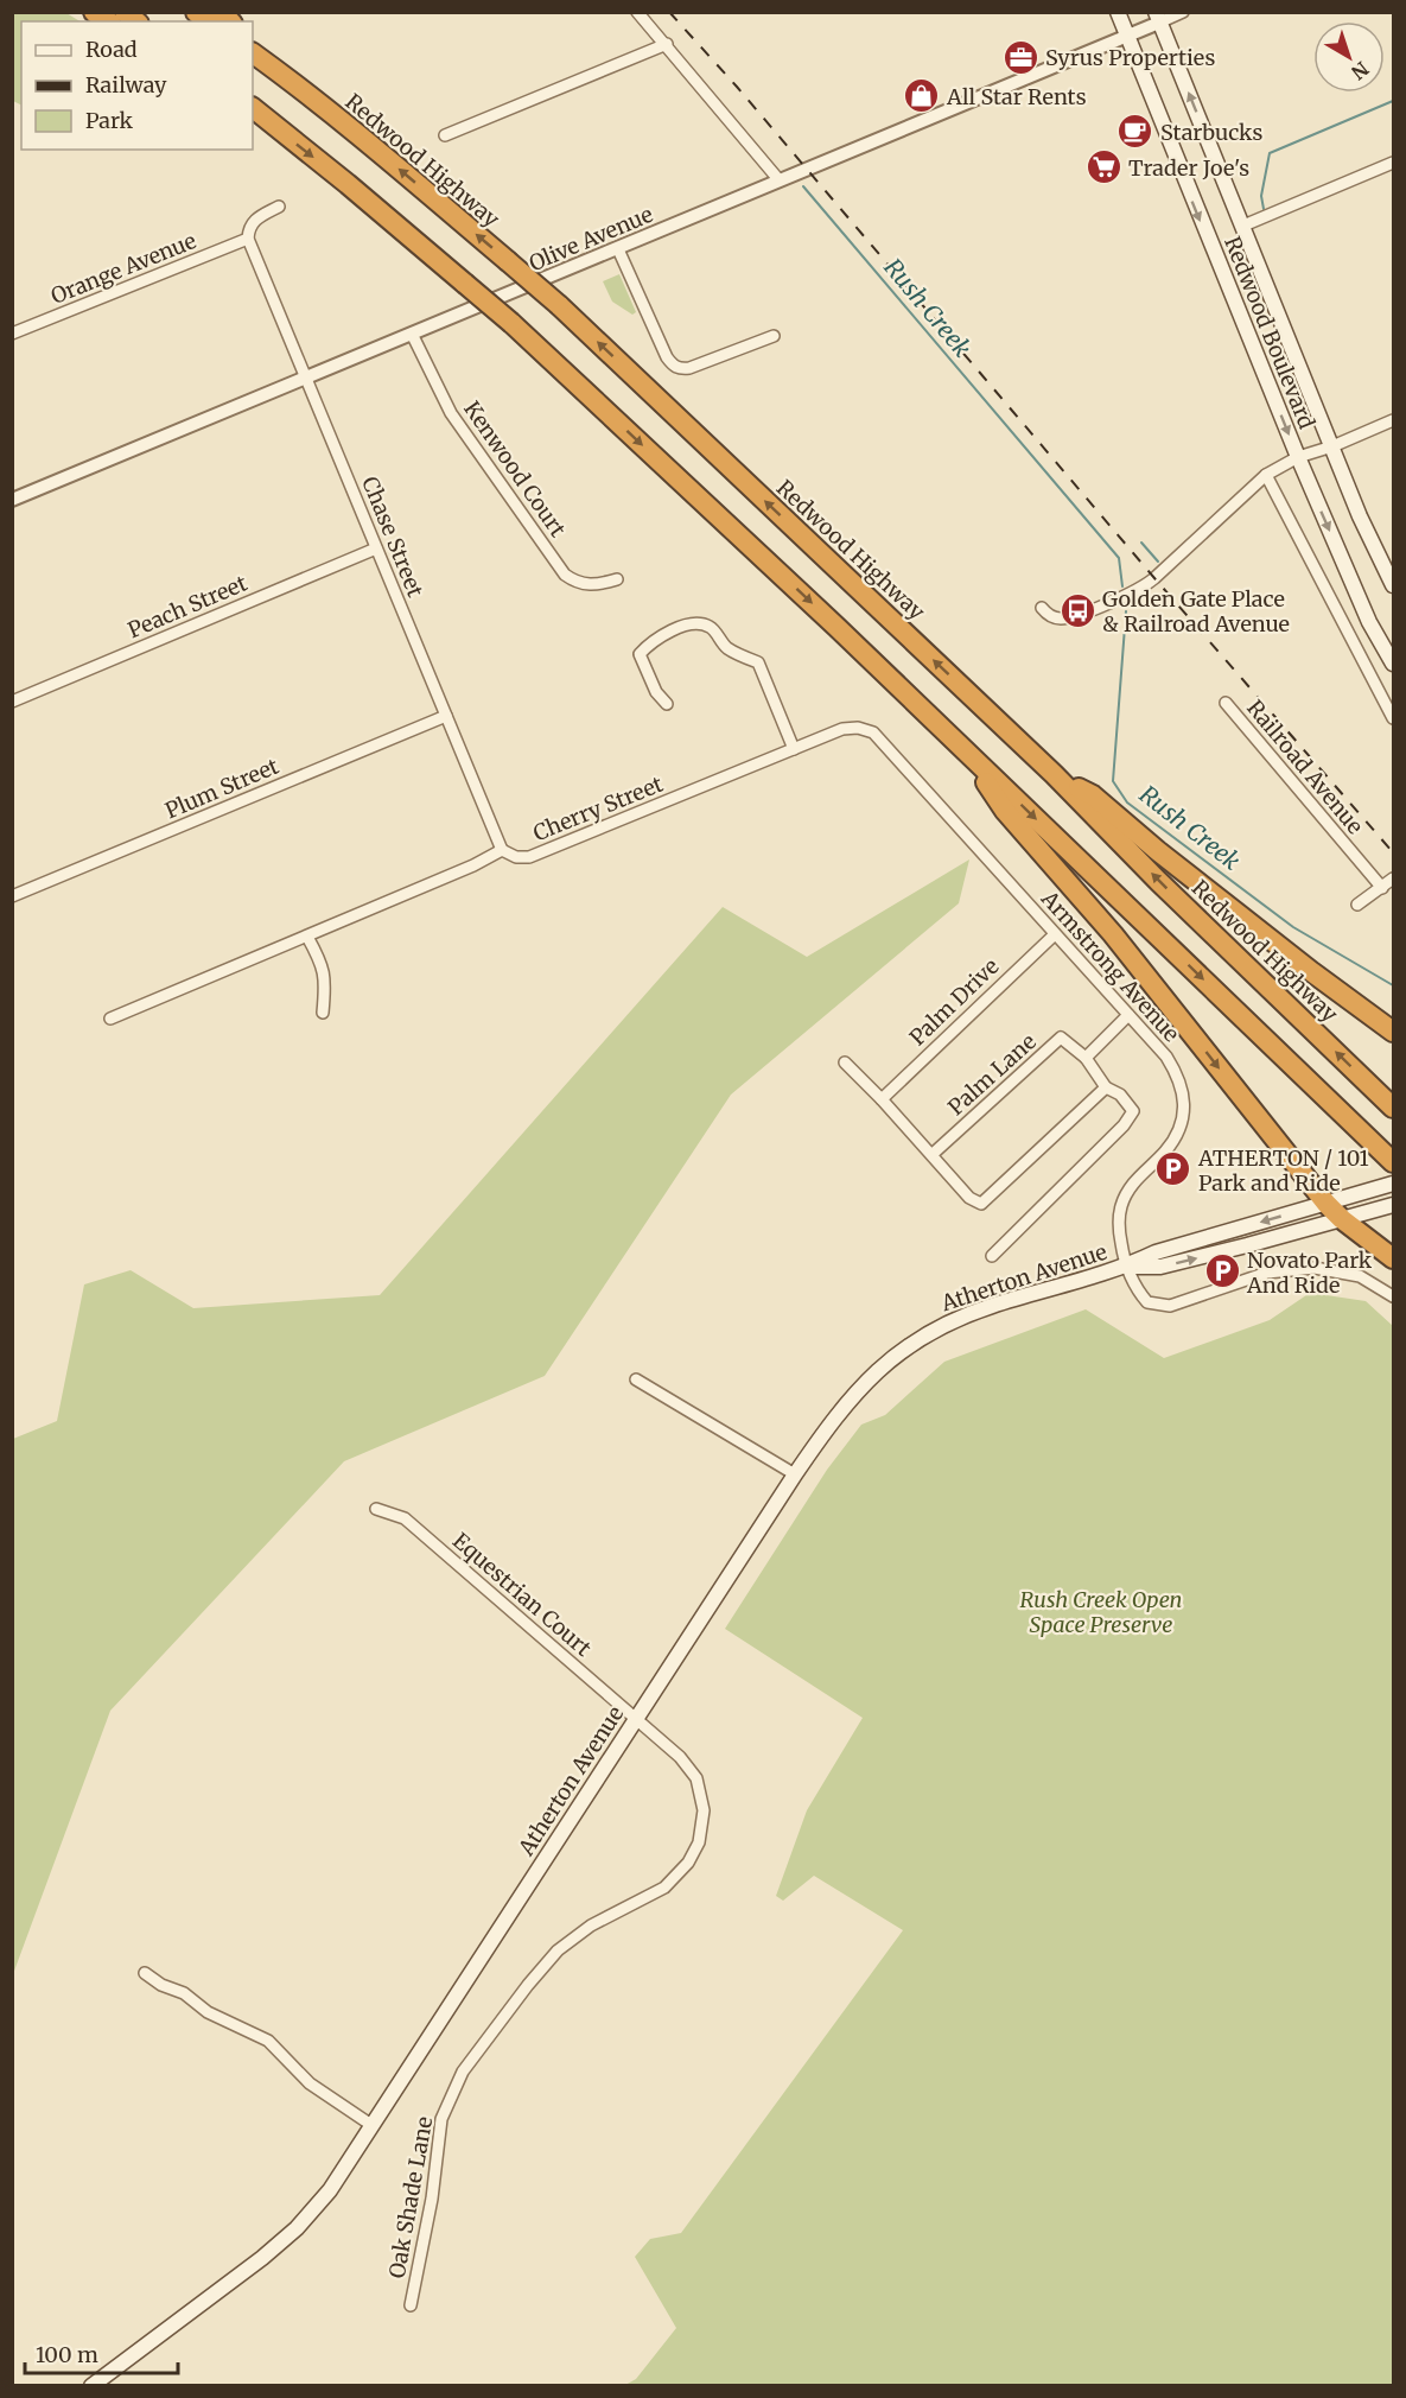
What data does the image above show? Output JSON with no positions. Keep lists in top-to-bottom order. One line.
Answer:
{"streets":{"highway":["Redwood Highway"],"main road":["Redwood Boulevard","Atherton Avenue"],"street":["Olive Avenue","Orange Avenue","Kenwood Court","Chase Street","Peach Street","Railroad Avenue","Plum Street","Cherry Street","Armstrong Avenue","Palm Drive","Palm Lane","Equestrian Court","Oak Shade Lane"]},"crossings":[["Olive Avenue","Redwood Boulevard"],["Olive Avenue","Kenwood Court"],["Olive Avenue","Chase Street"],["Orange Avenue","Chase Street"],["Chase Street","Peach Street"],["Chase Street","Plum Street"],["Chase Street","Cherry Street"],["Cherry Street","Armstrong Avenue"],["Armstrong Avenue","Palm Drive"],["Armstrong Avenue","Atherton Avenue"],["Atherton Avenue","Equestrian Court"],["Atherton Avenue","Oak Shade Lane"],["Equestrian Court","Oak Shade Lane"]],"water":["Rush Creek"],"parks":["Rush Creek Open Space Preserve"],"places":{"office":["Syrus Properties"],"shop":["All Star Rents"],"cafe":["Starbucks"],"supermarket":["Trader Joe's"],"bus stop":["Golden Gate Place & Railroad Avenue"],"parking":["ATHERTON / 101 Park and Ride","Novato Park And Ride"]},"legend":["Road","Railway","Park"],"scale_bar":"100 m","north":"bottom right"}
